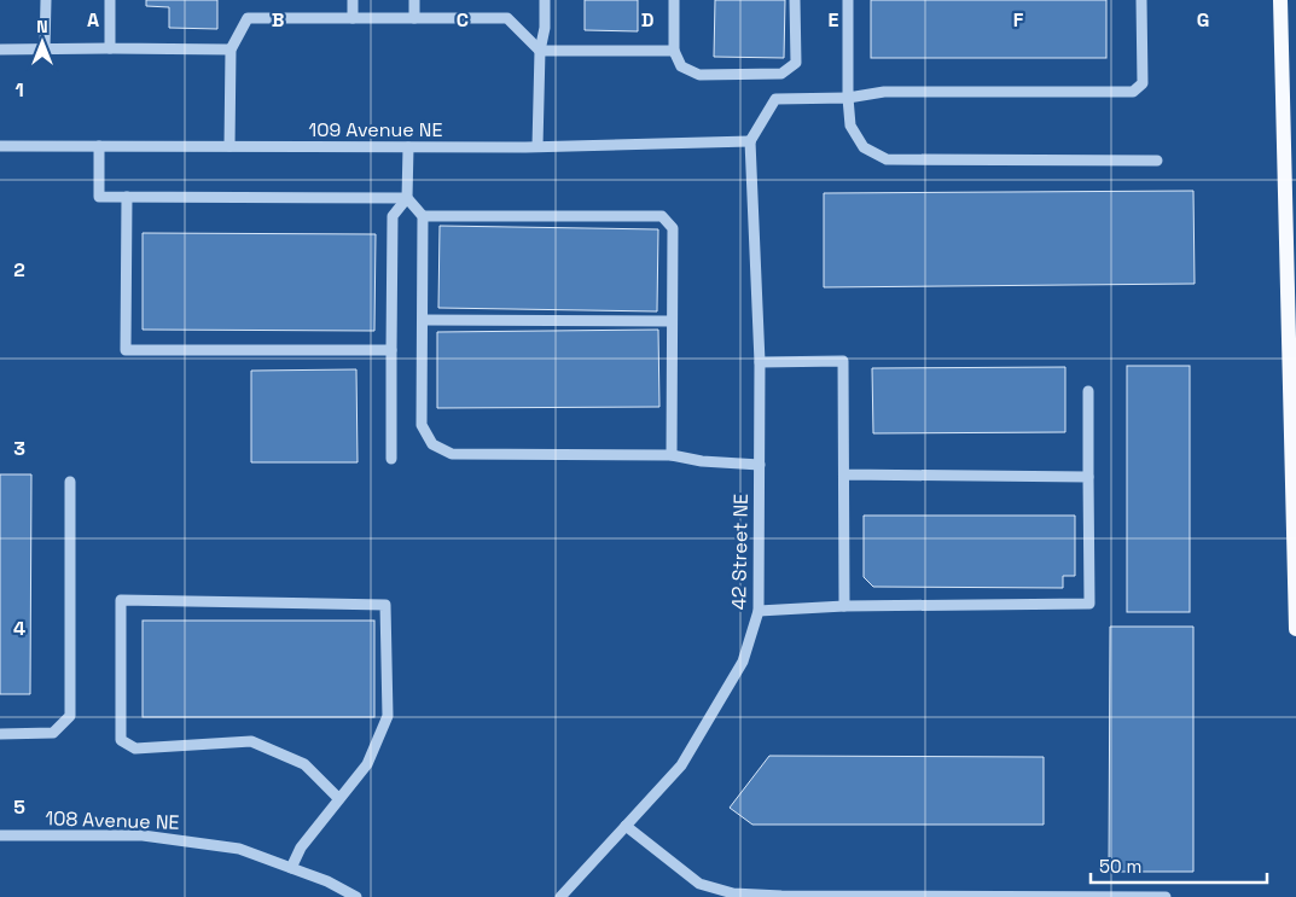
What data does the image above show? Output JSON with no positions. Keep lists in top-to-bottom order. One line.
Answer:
{"streets":{"street":["109 Avenue NE","42 Street NE","108 Avenue NE"]},"crossings":[["109 Avenue NE","42 Street NE"]],"scale_bar":"50 m","north":"top","grid":{"columns":["A","B","C","D","E","F","G"],"rows":["1","2","3","4","5"]}}
